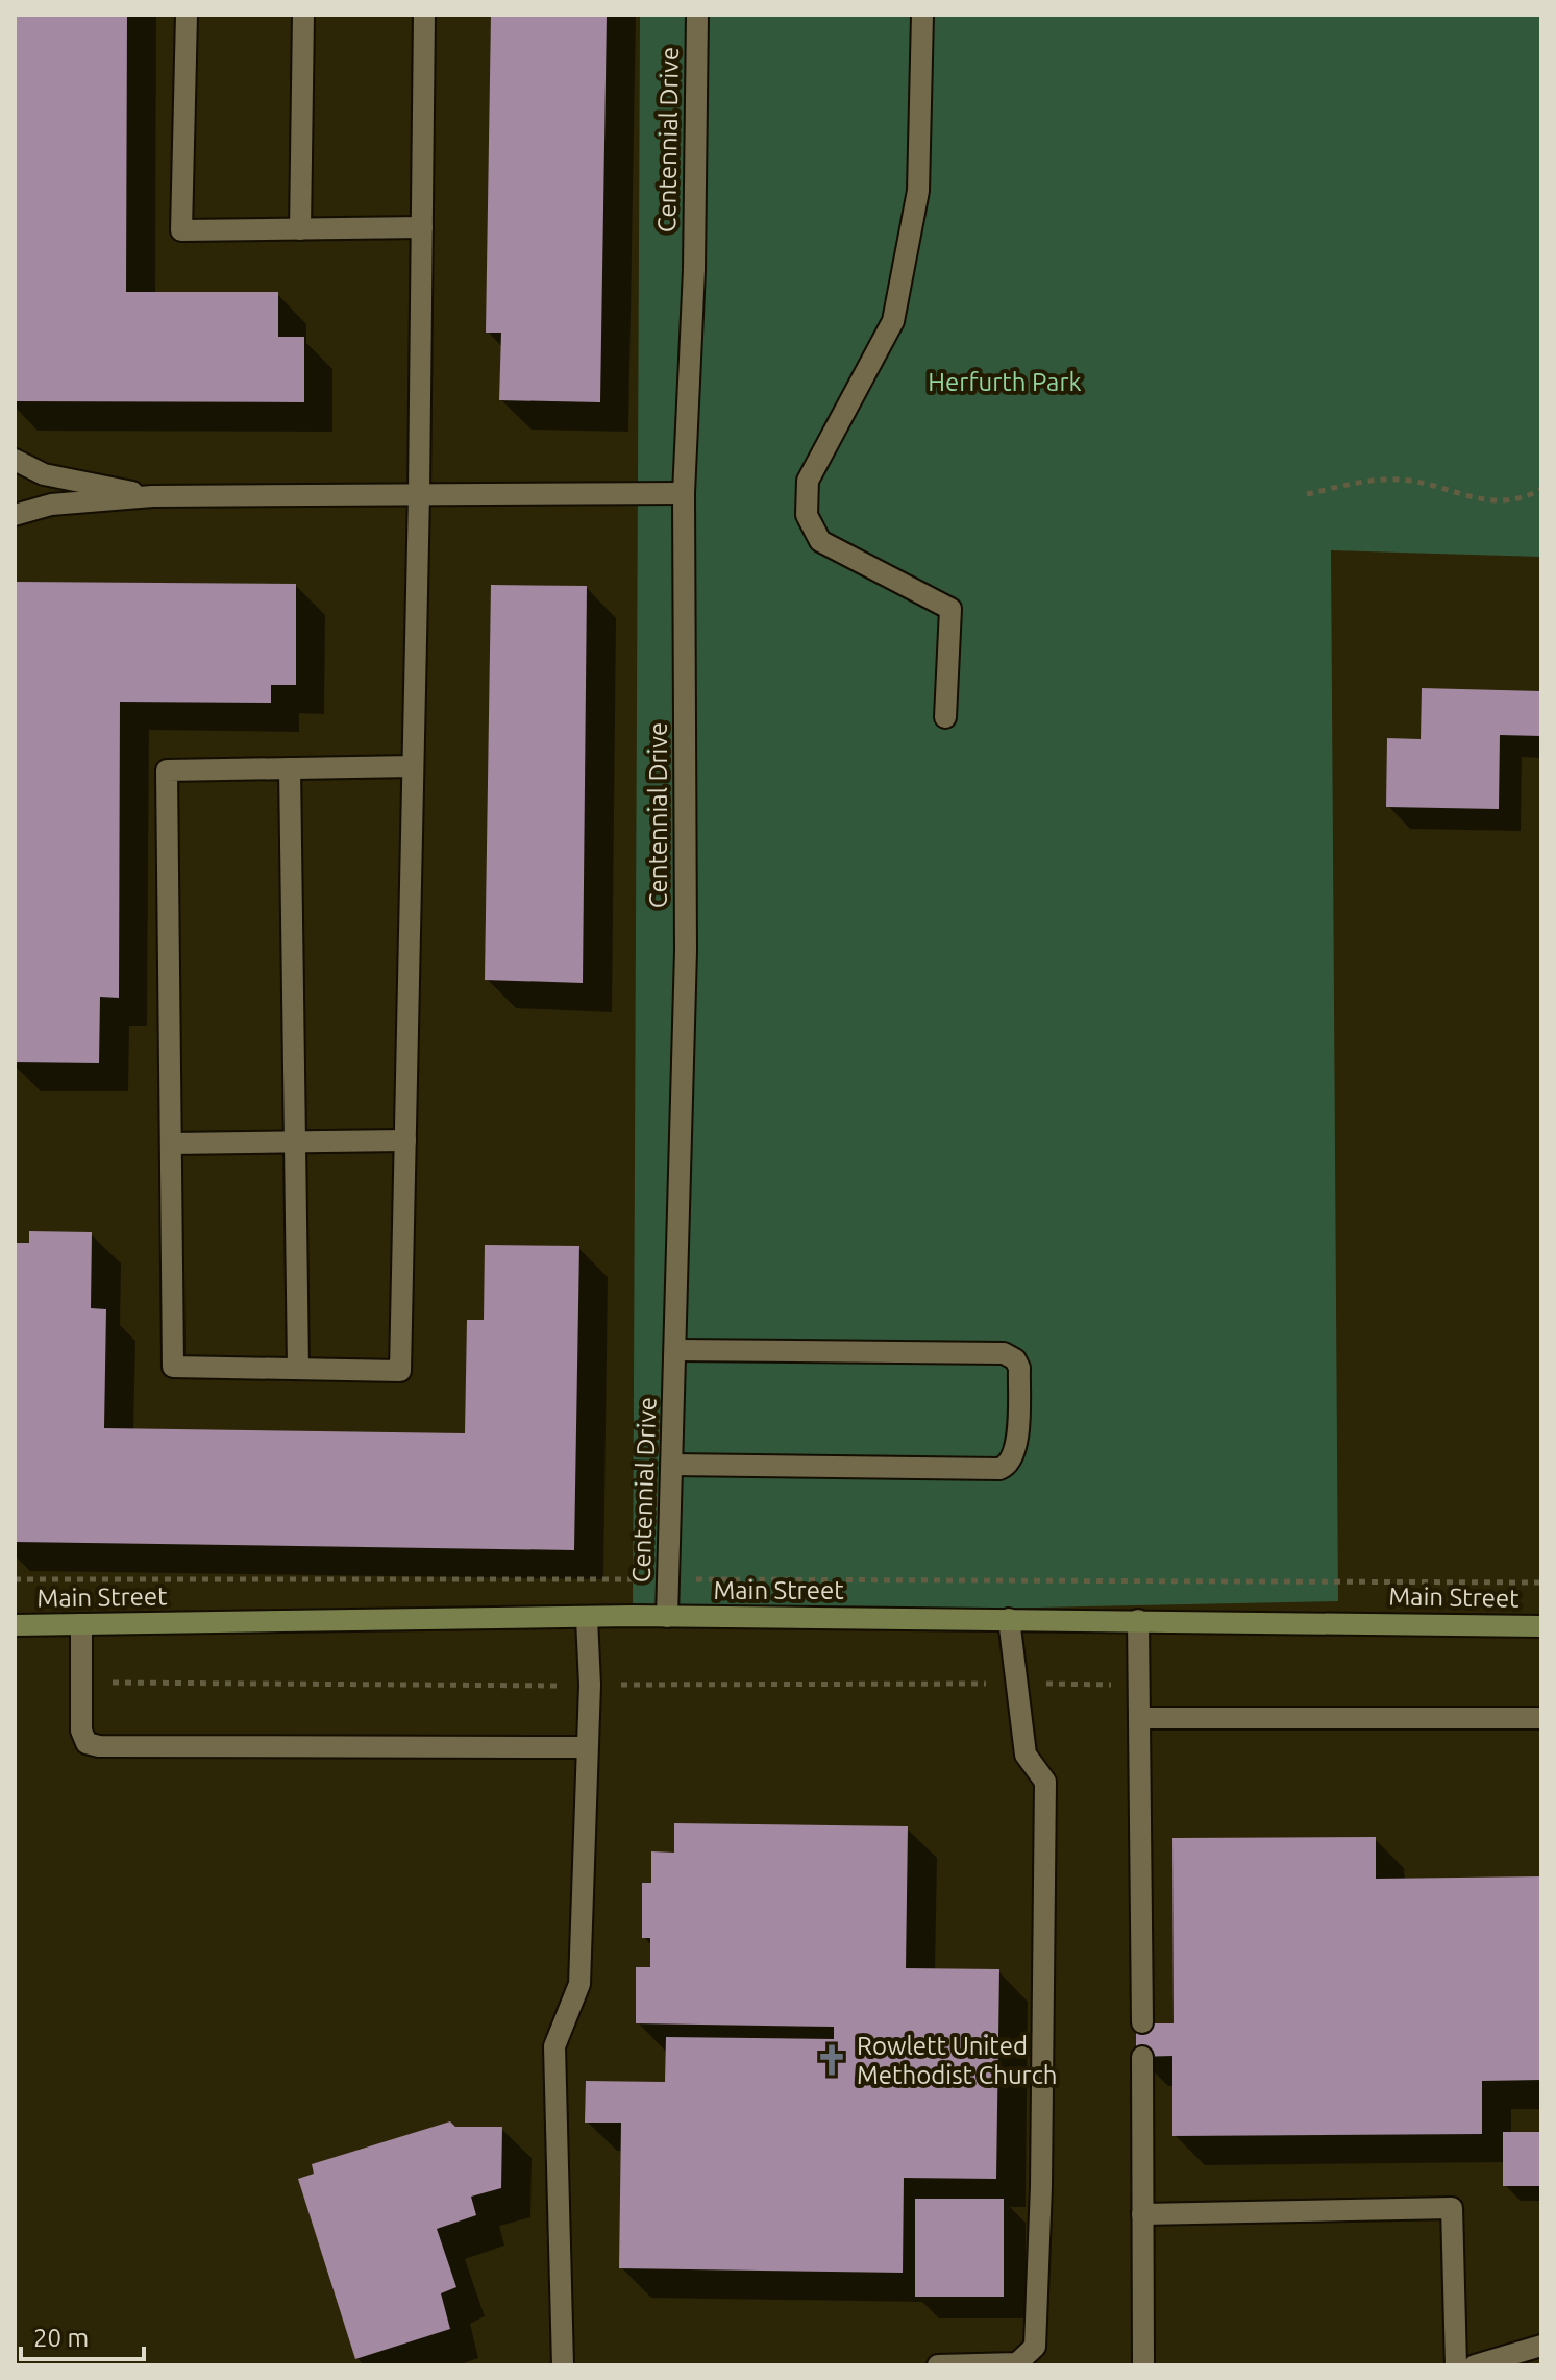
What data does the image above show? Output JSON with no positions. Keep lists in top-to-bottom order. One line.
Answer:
{"streets":{"street":["Centennial Drive","Main Street"]},"crossings":[["Centennial Drive","Main Street"]],"parks":["Herfurth Park"],"places":{"church":["Rowlett United Methodist Church"]},"scale_bar":"20 m"}
